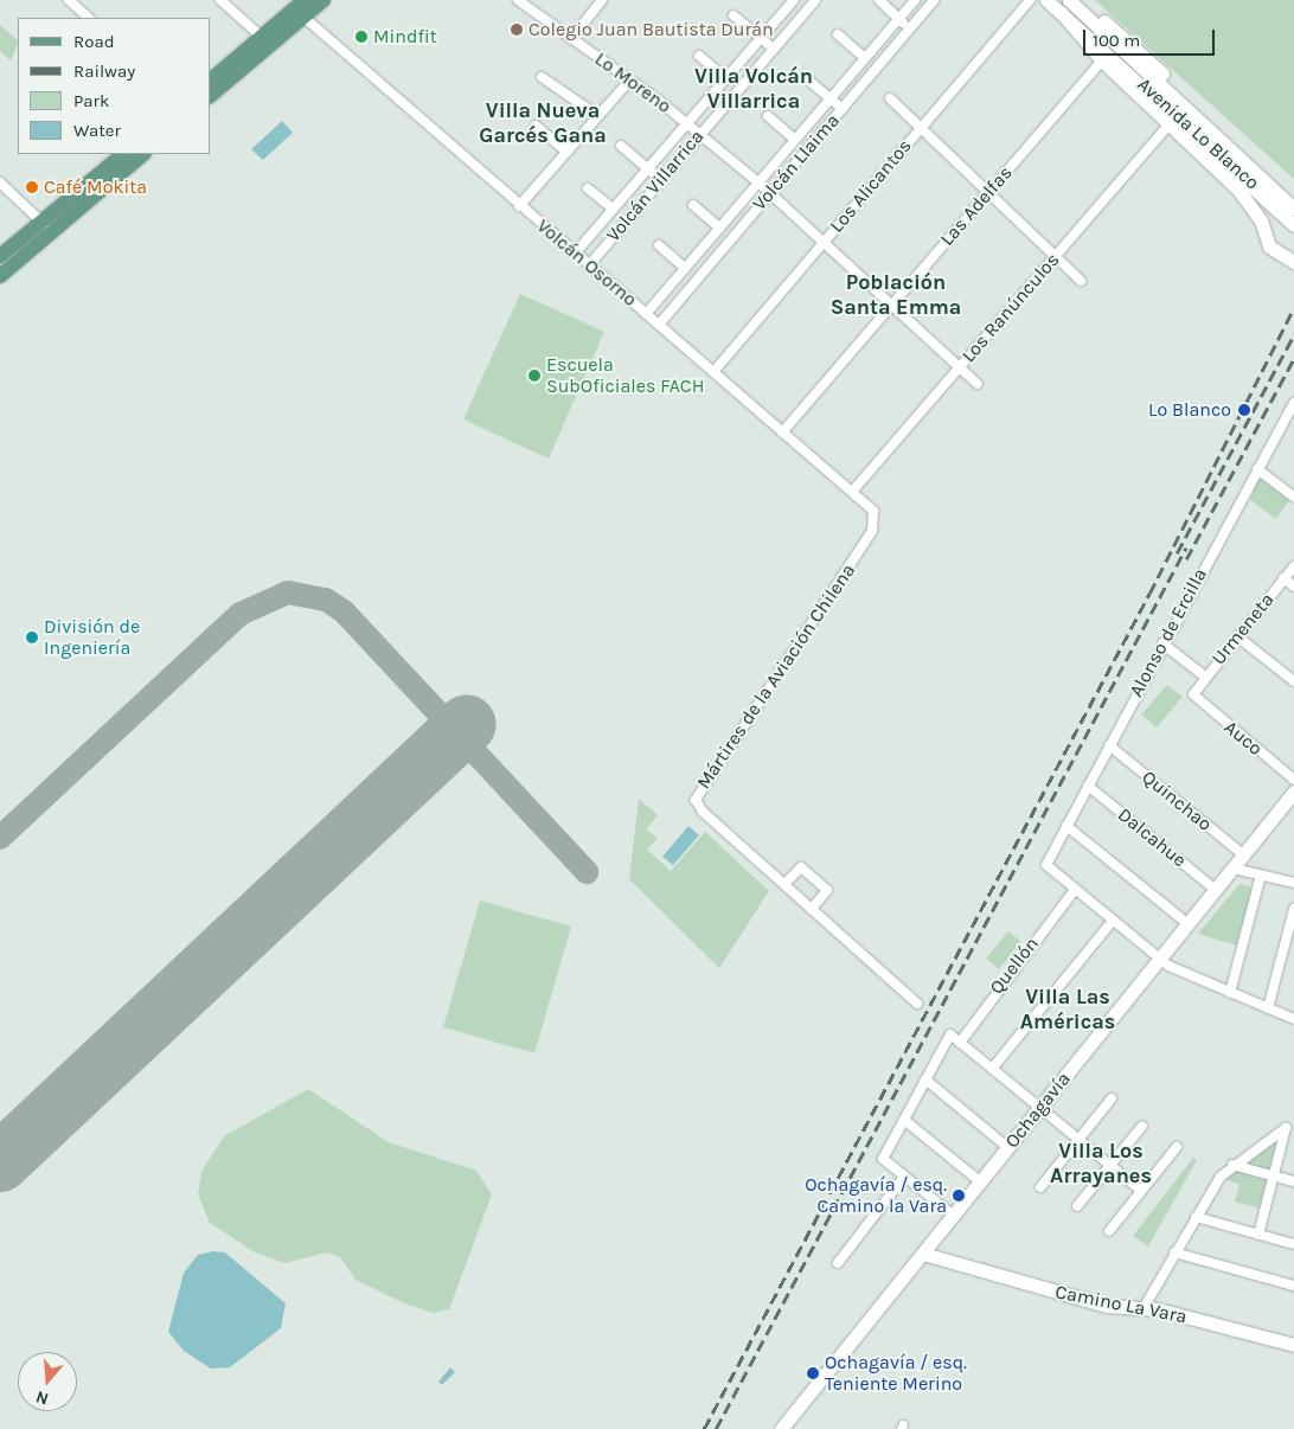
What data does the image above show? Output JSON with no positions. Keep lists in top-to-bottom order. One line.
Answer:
{"streets":{"main road":["Avenida Lo Blanco","Ochagavía","Camino La Vara"],"street":["Lo Moreno","Volcán Llaima","Volcán Villarrica","Los Alicantos","Las Adelfas","Volcán Osorno","Los Ranúnculos","Urmeneta","Alonso de Ercilla","Mártires de la Aviación Chilena","Auco","Quinchao","Dalcahue","Quellón"]},"crossings":[["Lo Moreno","Volcán Llaima"],["Lo Moreno","Volcán Villarrica"],["Lo Moreno","Los Alicantos"],["Lo Moreno","Las Adelfas"],["Lo Moreno","Los Ranúnculos"],["Avenida Lo Blanco","Los Ranúnculos"],["Volcán Llaima","Volcán Osorno"],["Volcán Villarrica","Volcán Osorno"],["Los Alicantos","Volcán Osorno"],["Las Adelfas","Volcán Osorno"],["Volcán Osorno","Los Ranúnculos"],["Volcán Osorno","Mártires de la Aviación Chilena"],["Urmeneta","Auco"],["Alonso de Ercilla","Quinchao"],["Alonso de Ercilla","Dalcahue"],["Alonso de Ercilla","Quellón"],["Quinchao","Ochagavía"],["Dalcahue","Ochagavía"],["Ochagavía","Camino La Vara"]],"districts":["Villa Volcán Villarrica","Villa Nueva Garcés Gana","Población Santa Emma","Villa Las Américas","Villa Los Arrayanes"],"places":["Colegio Juan Bautista Durán","Mindfit","Café Mokita","Escuela SubOficiales FACH","Lo Blanco","División de Ingeniería","Ochagavía / esq. Camino la Vara","Ochagavía / esq. Teniente Merino"],"legend":["Road","Railway","Park","Water"],"scale_bar":"100 m","north":"bottom"}
